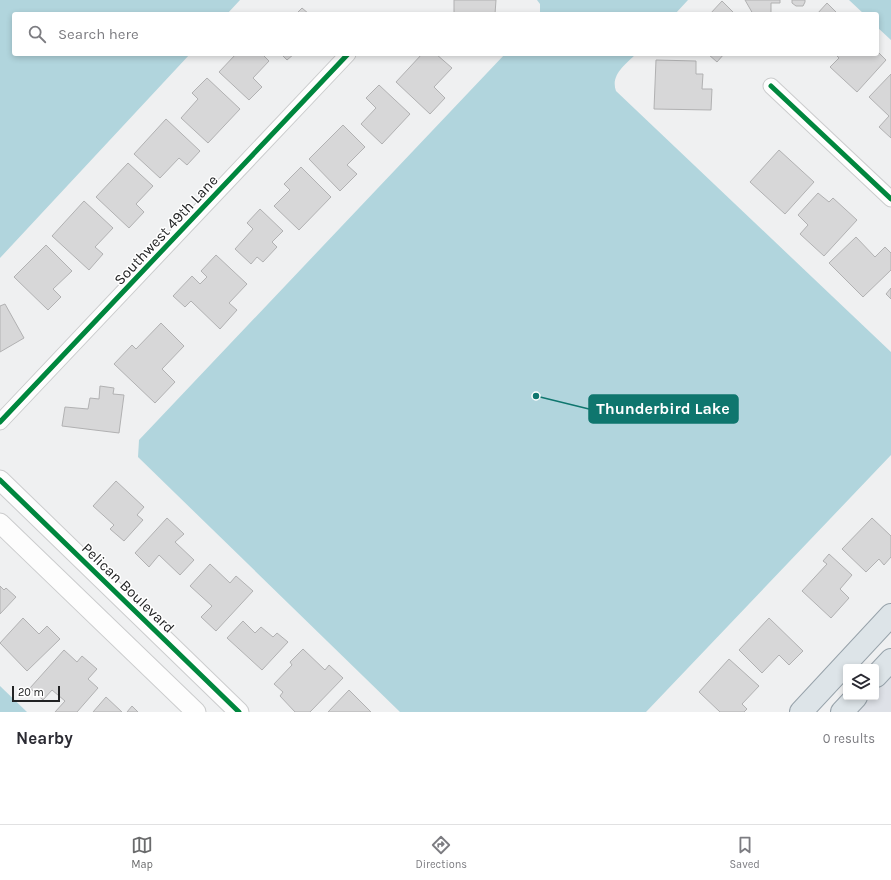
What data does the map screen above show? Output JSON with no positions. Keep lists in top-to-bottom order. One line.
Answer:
{"streets":{"street":["Southwest 49th Lane","Pelican Boulevard"]},"places":["Thunderbird Lake"],"scale_bar":"20 m","page":{"search":"Search here","scale":"20 m","heading":["Nearby","0 results"],"nav":["Map","Directions","Saved"]}}
